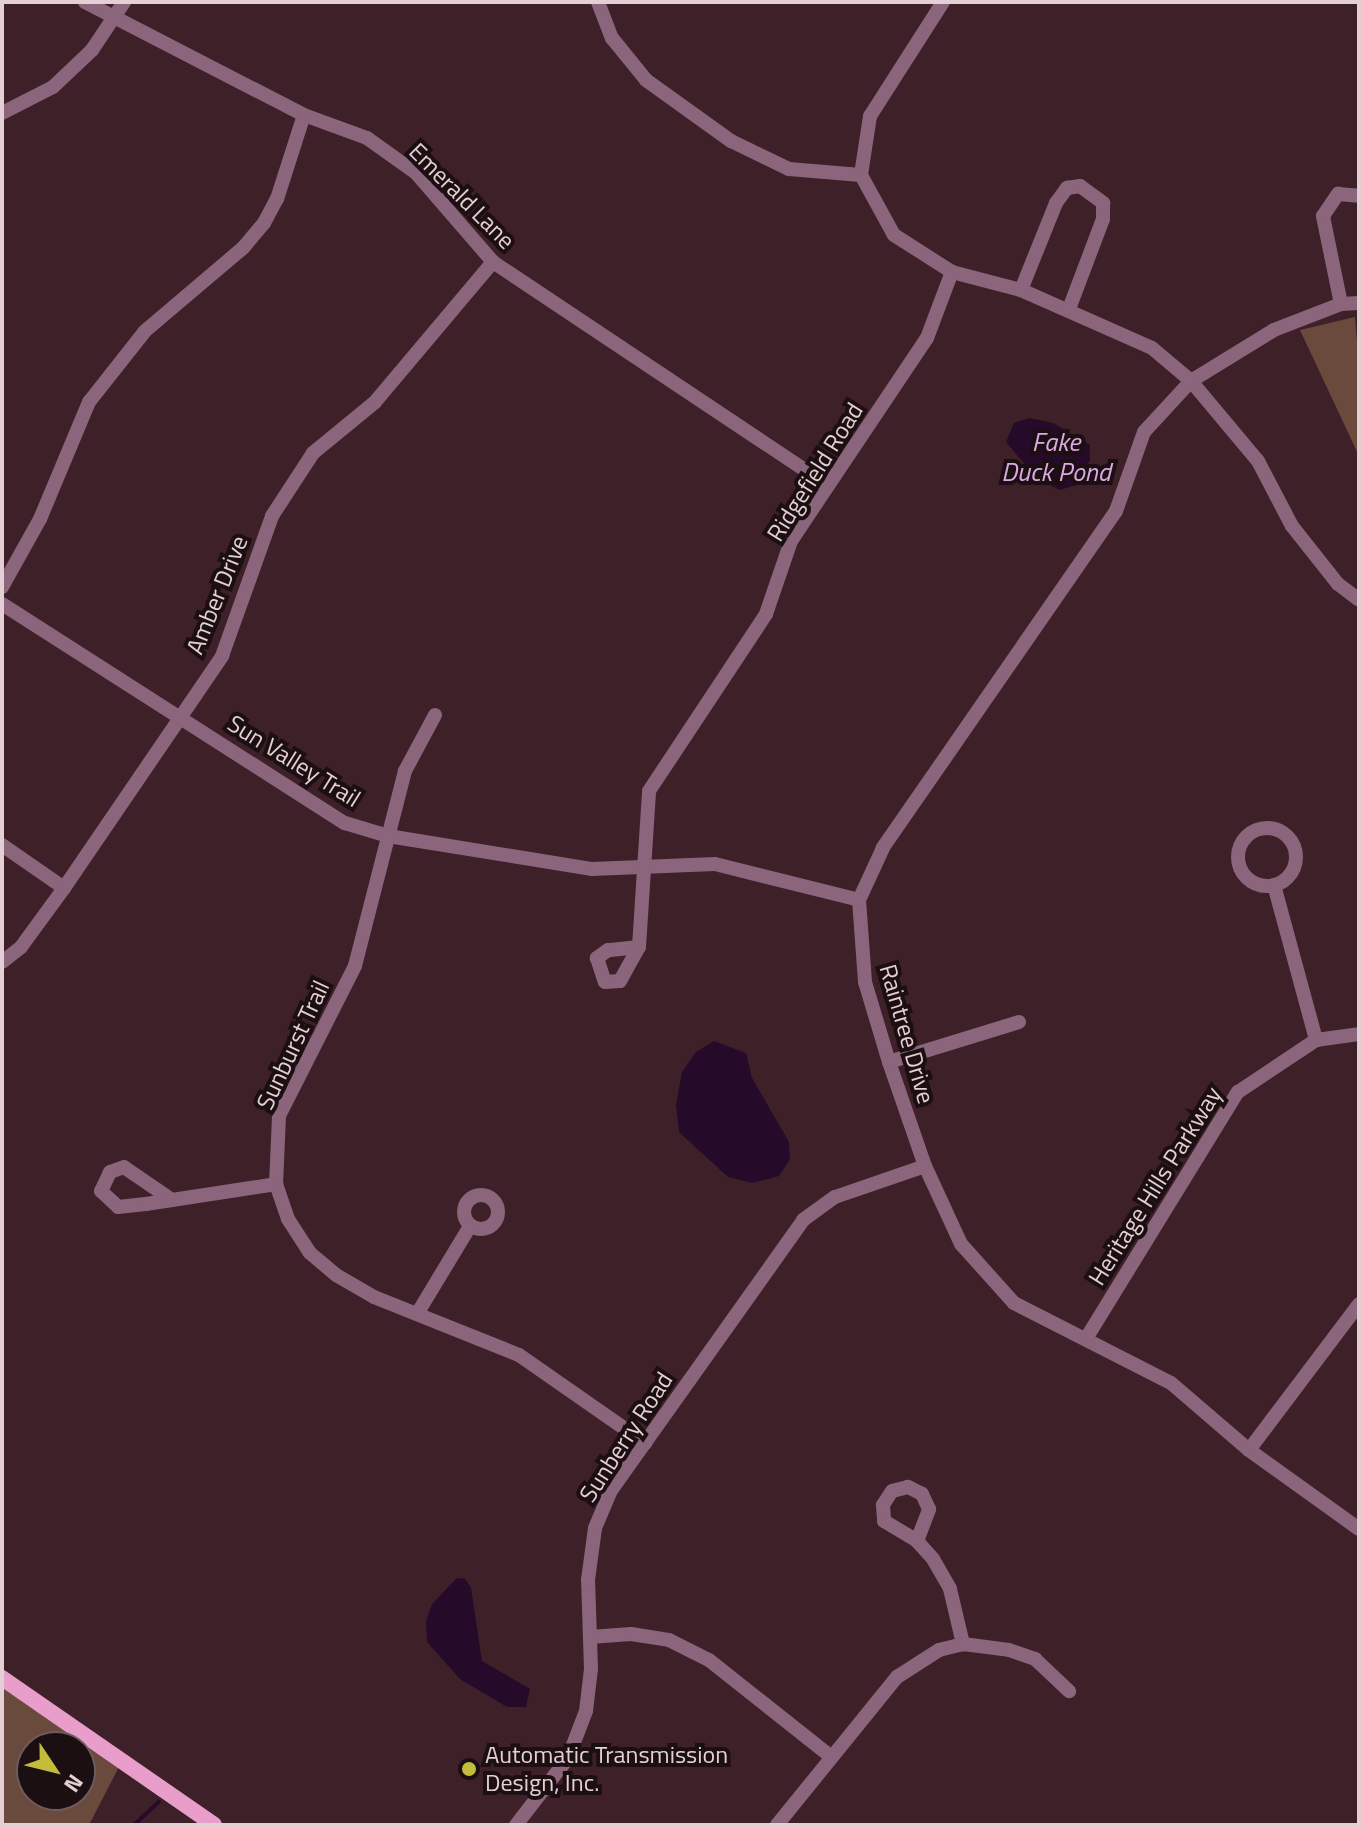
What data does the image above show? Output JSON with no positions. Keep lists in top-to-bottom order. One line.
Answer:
{"streets":{"street":["Emerald Lane","Ridgefield Road","Amber Drive","Sun Valley Trail","Raintree Drive","Sunburst Trail","Heritage Hills Parkway","Sunberry Road"]},"crossings":[["Emerald Lane","Ridgefield Road"],["Emerald Lane","Amber Drive"],["Ridgefield Road","Sun Valley Trail"],["Amber Drive","Sun Valley Trail"],["Sun Valley Trail","Raintree Drive"],["Sun Valley Trail","Sunburst Trail"],["Raintree Drive","Heritage Hills Parkway"],["Raintree Drive","Sunberry Road"],["Sunburst Trail","Sunberry Road"]],"water":["Fake Duck Pond"],"places":["Automatic Transmission Design, Inc."],"north":"bottom right"}
